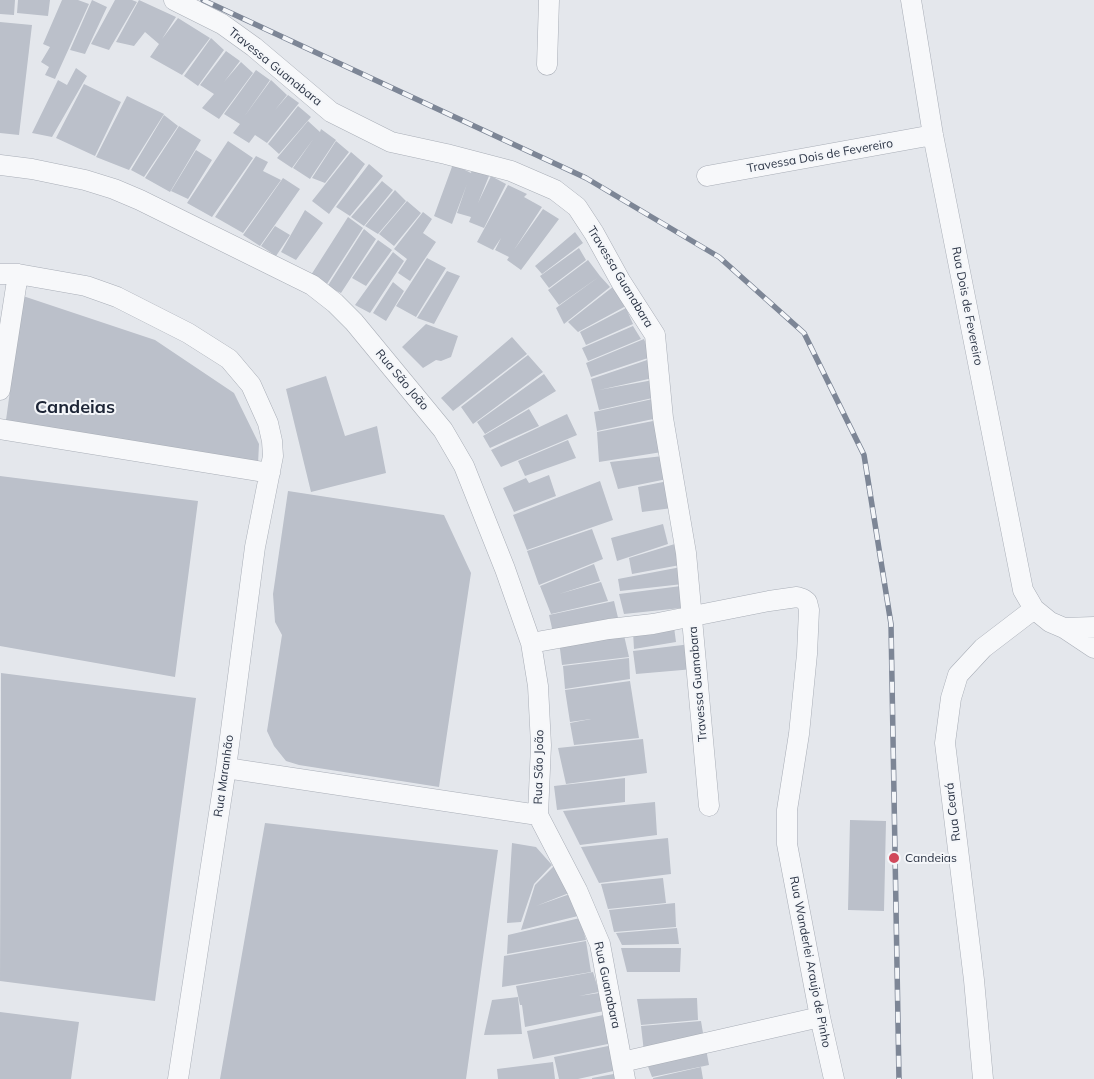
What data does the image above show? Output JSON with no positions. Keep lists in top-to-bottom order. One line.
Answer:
{"streets":{"street":["Travessa Guanabara","Travessa Dois de Fevereiro","Rua Dois de Fevereiro","Rua São João","Rua Maranhão","Rua Ceará","Rua Wanderlei Araujo de Pinho","Rua Guanabara"]},"crossings":[["Travessa Guanabara","Rua Wanderlei Araujo de Pinho"],["Travessa Dois de Fevereiro","Rua Dois de Fevereiro"],["Rua Dois de Fevereiro","Rua Ceará"],["Rua São João","Rua Guanabara"]],"districts":["Candeias"],"places":["Candeias"]}
